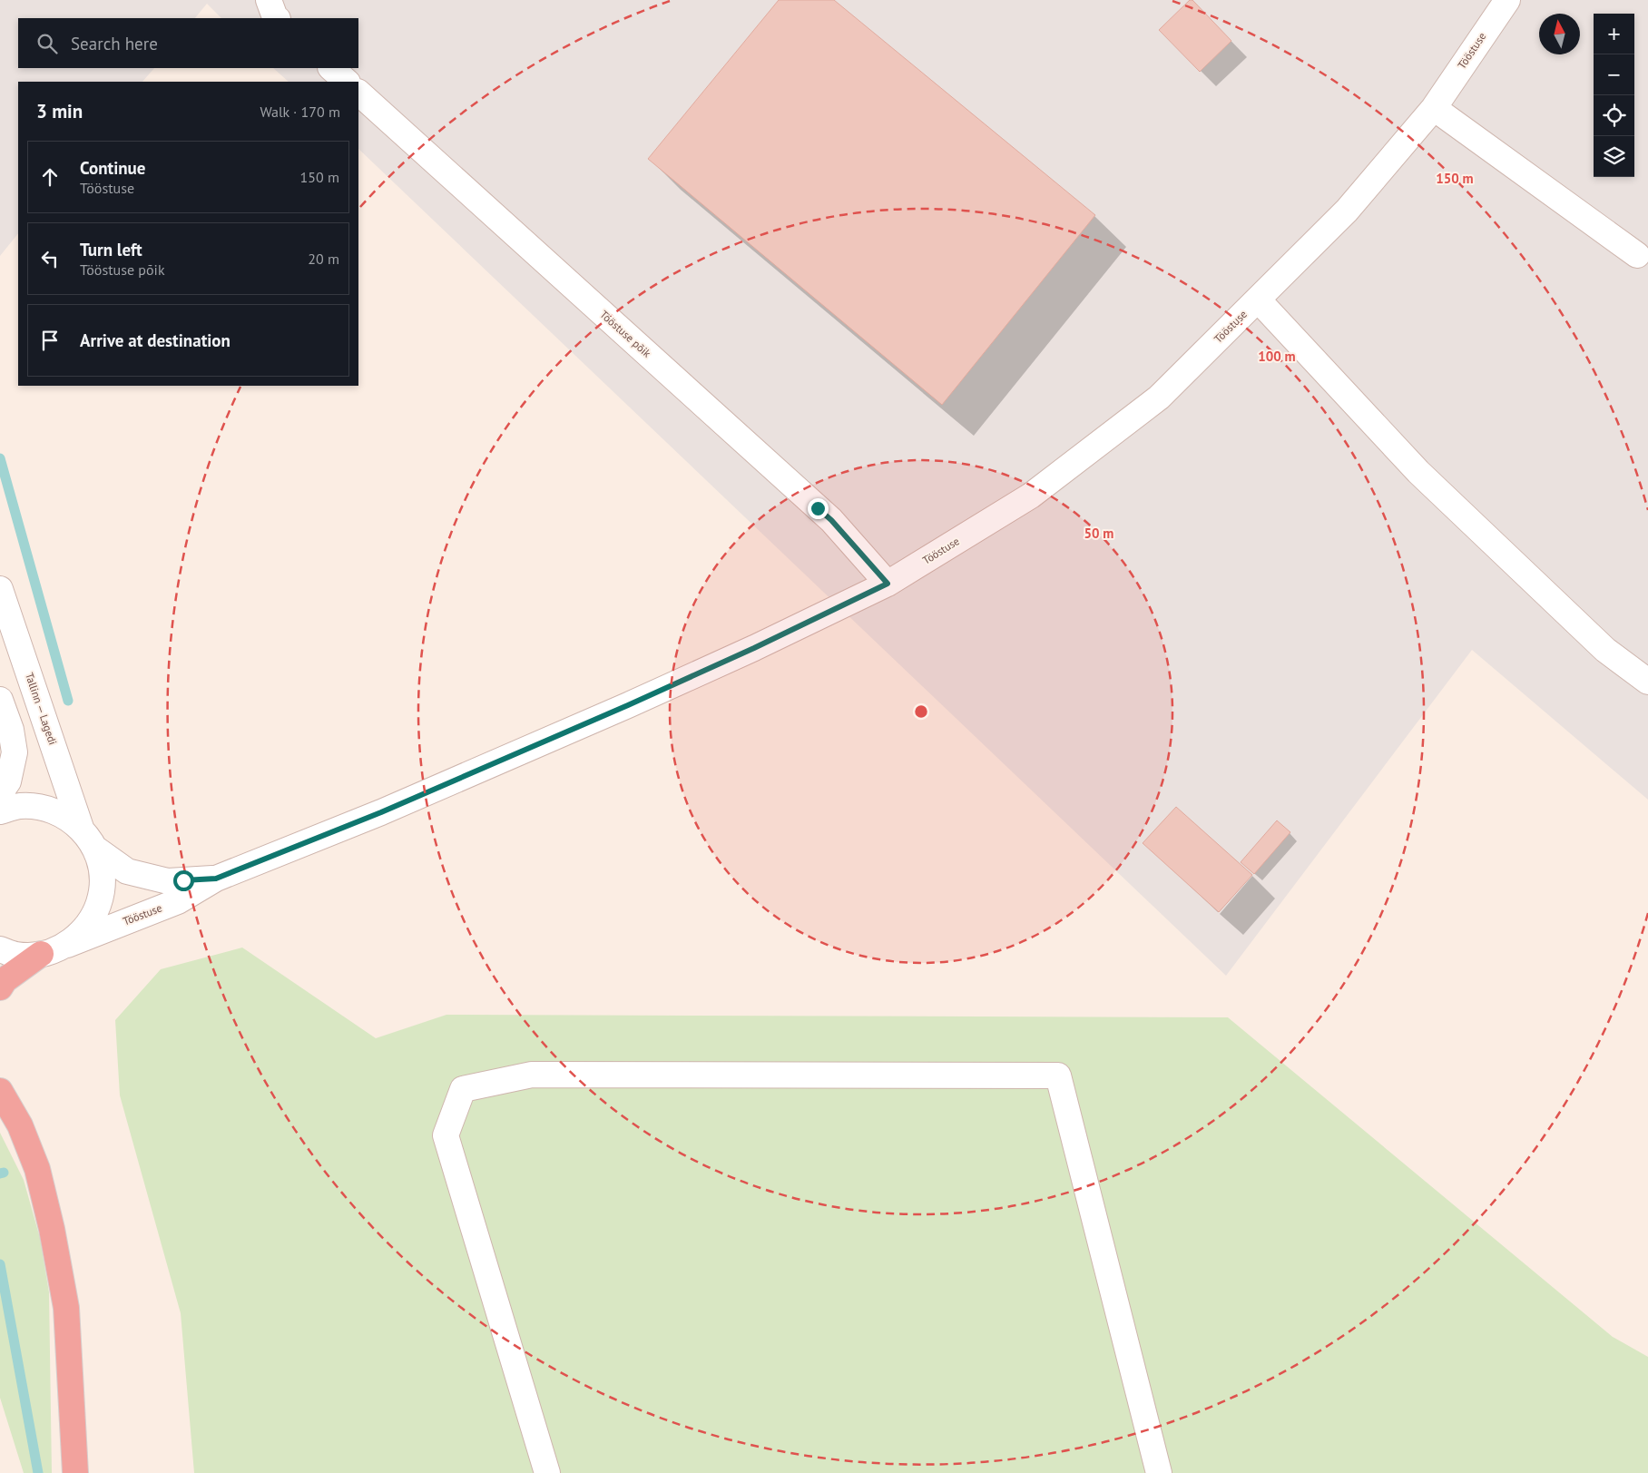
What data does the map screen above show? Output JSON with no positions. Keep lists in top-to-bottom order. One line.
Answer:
{"streets":{"street":["Tööstuse","Tööstuse põik","Tallinn — Lagedi"]},"crossings":[["Tööstuse","Tööstuse põik"]],"north":"top","page":{"map_buttons":["+","−"],"search":"Search here","heading":["3 min","Walk · 170 m"],"list":[["Continue","Tööstuse","150 m"],["Turn left","Tööstuse põik","20 m"],"Arrive at destination"]},"rings":["150 m","100 m","50 m"]}
